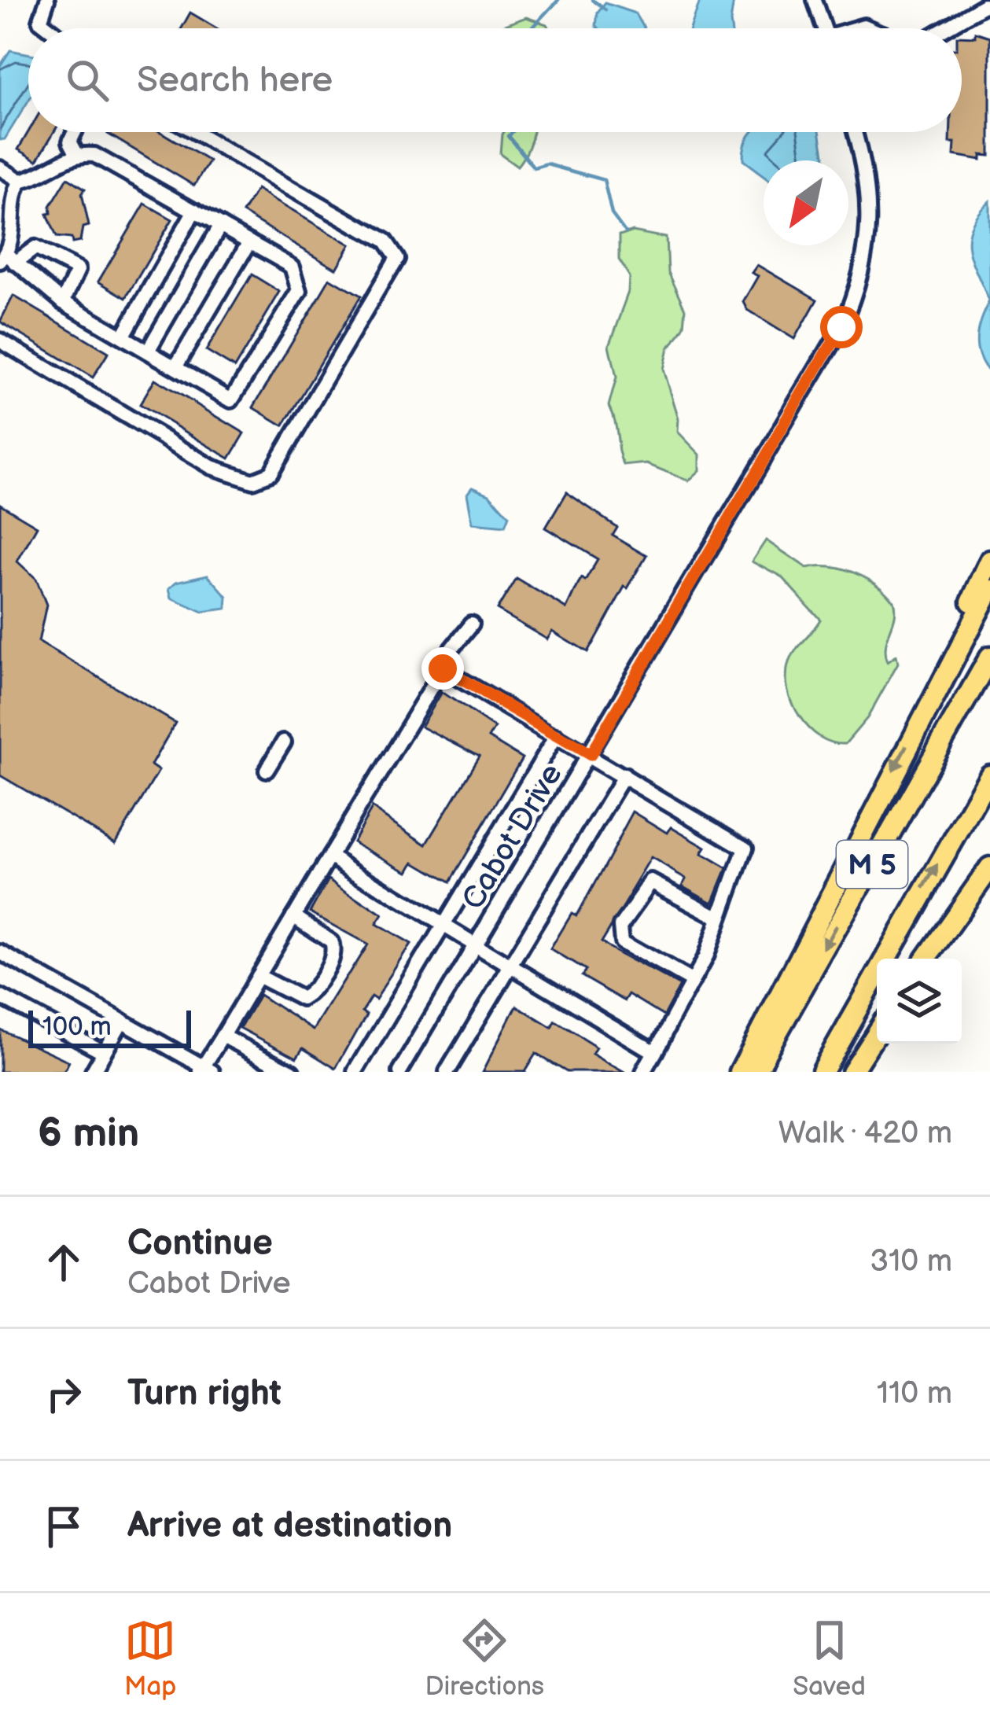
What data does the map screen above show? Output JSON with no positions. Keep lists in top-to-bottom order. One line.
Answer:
{"streets":{"highway":["M 5"],"street":["Cabot Drive"]},"scale_bar":"100 m","north":"bottom left","page":{"search":"Search here","scale":"100 m","heading":["6 min","Walk · 420 m"],"list":[["Continue","Cabot Drive","310 m"],["Turn right","110 m"],"Arrive at destination"],"nav":["Map","Directions","Saved"]}}
